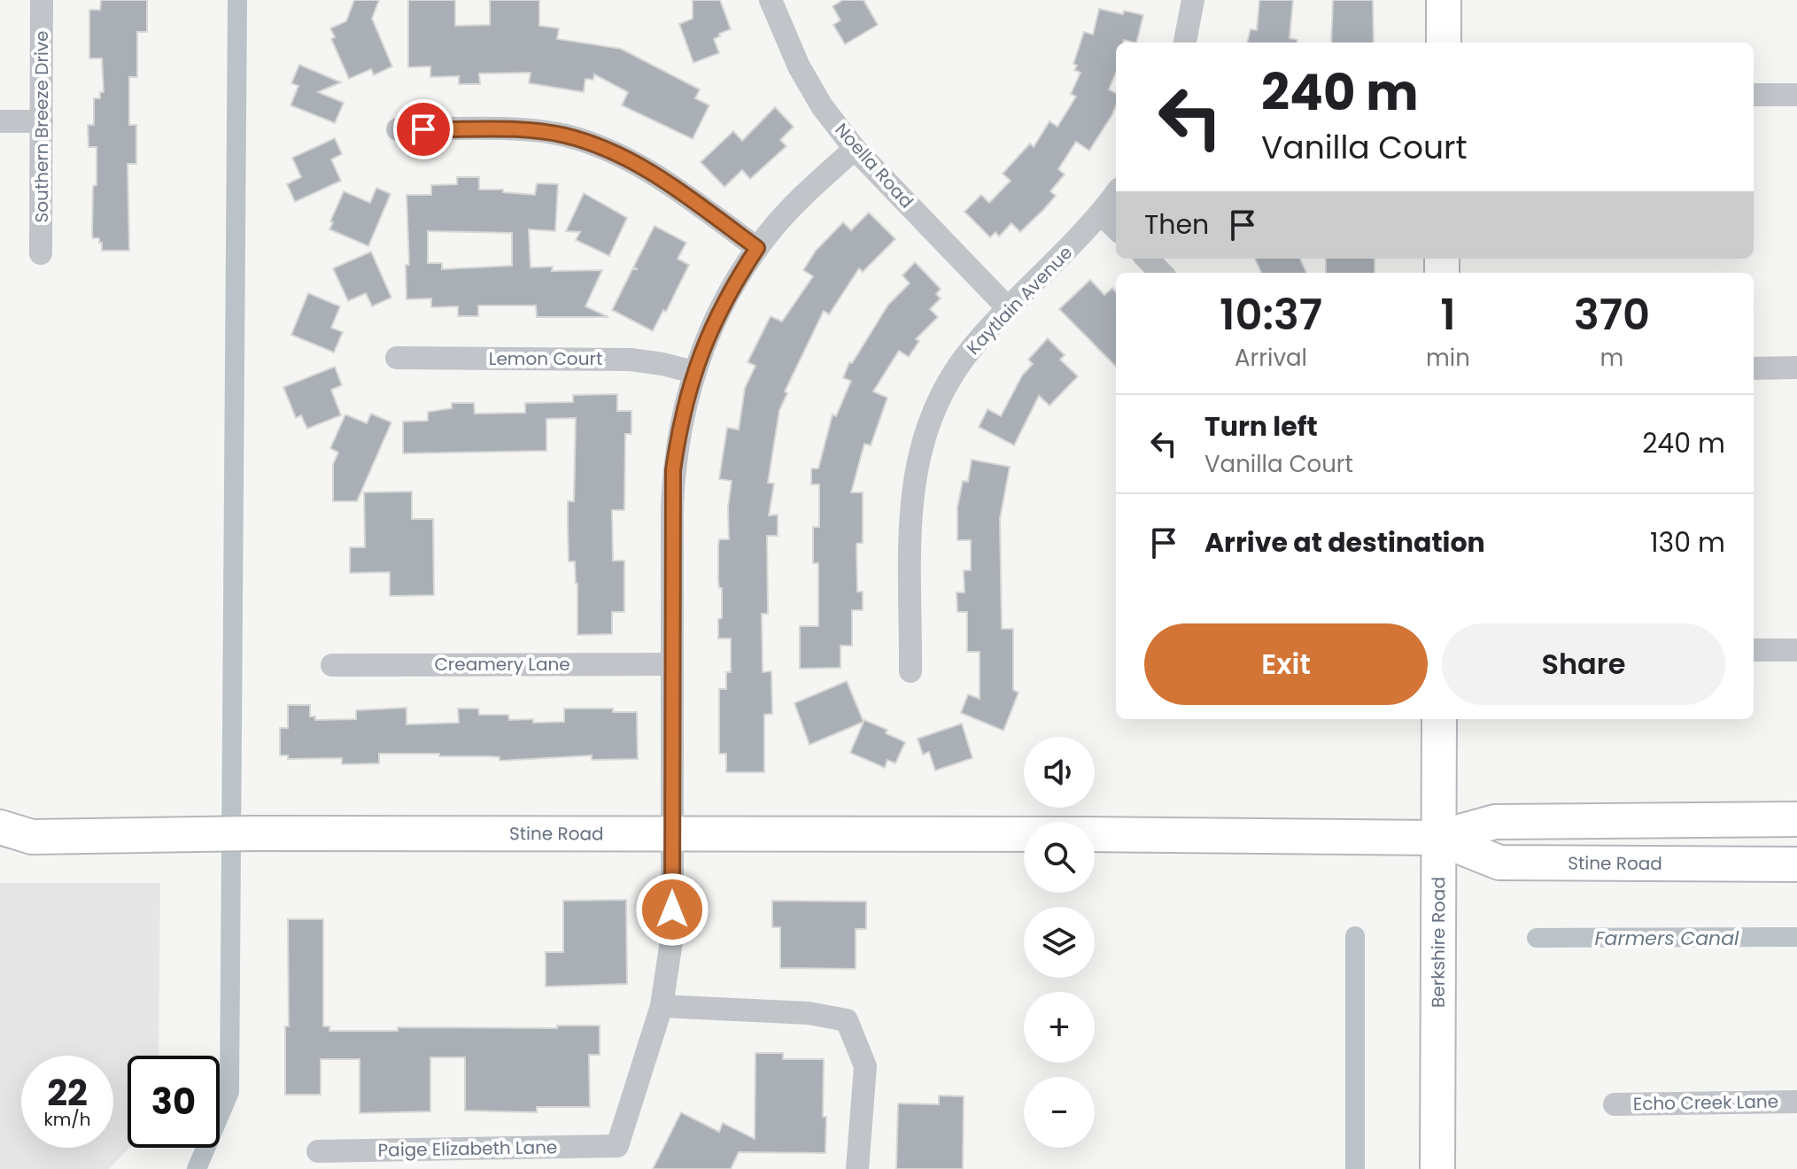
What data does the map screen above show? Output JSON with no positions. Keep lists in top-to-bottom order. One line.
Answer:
{"streets":{"main road":["Stine Road","Berkshire Road"],"street":["Southern Breeze Drive","Noella Road","Kaytlain Avenue","Lemon Court","Creamery Lane","Echo Creek Lane","Paige Elizabeth Lane"]},"crossings":[["Noella Road","Kaytlain Avenue"],["Stine Road","Berkshire Road"]],"water":["Farmers Canal"],"page":{"turn":["240 m","Vanilla Court"],"then":"Then","eta":["10:37","Arrival","1","min","370","m"],"list":[{"name":"Turn left","note":"Vanilla Court","value":"240 m"},{"name":"Arrive at destination","value":"130 m"}],"buttons":["Exit","Share"],"map_buttons":["+","−"],"speed":"22 km/h","limit":"30"}}
